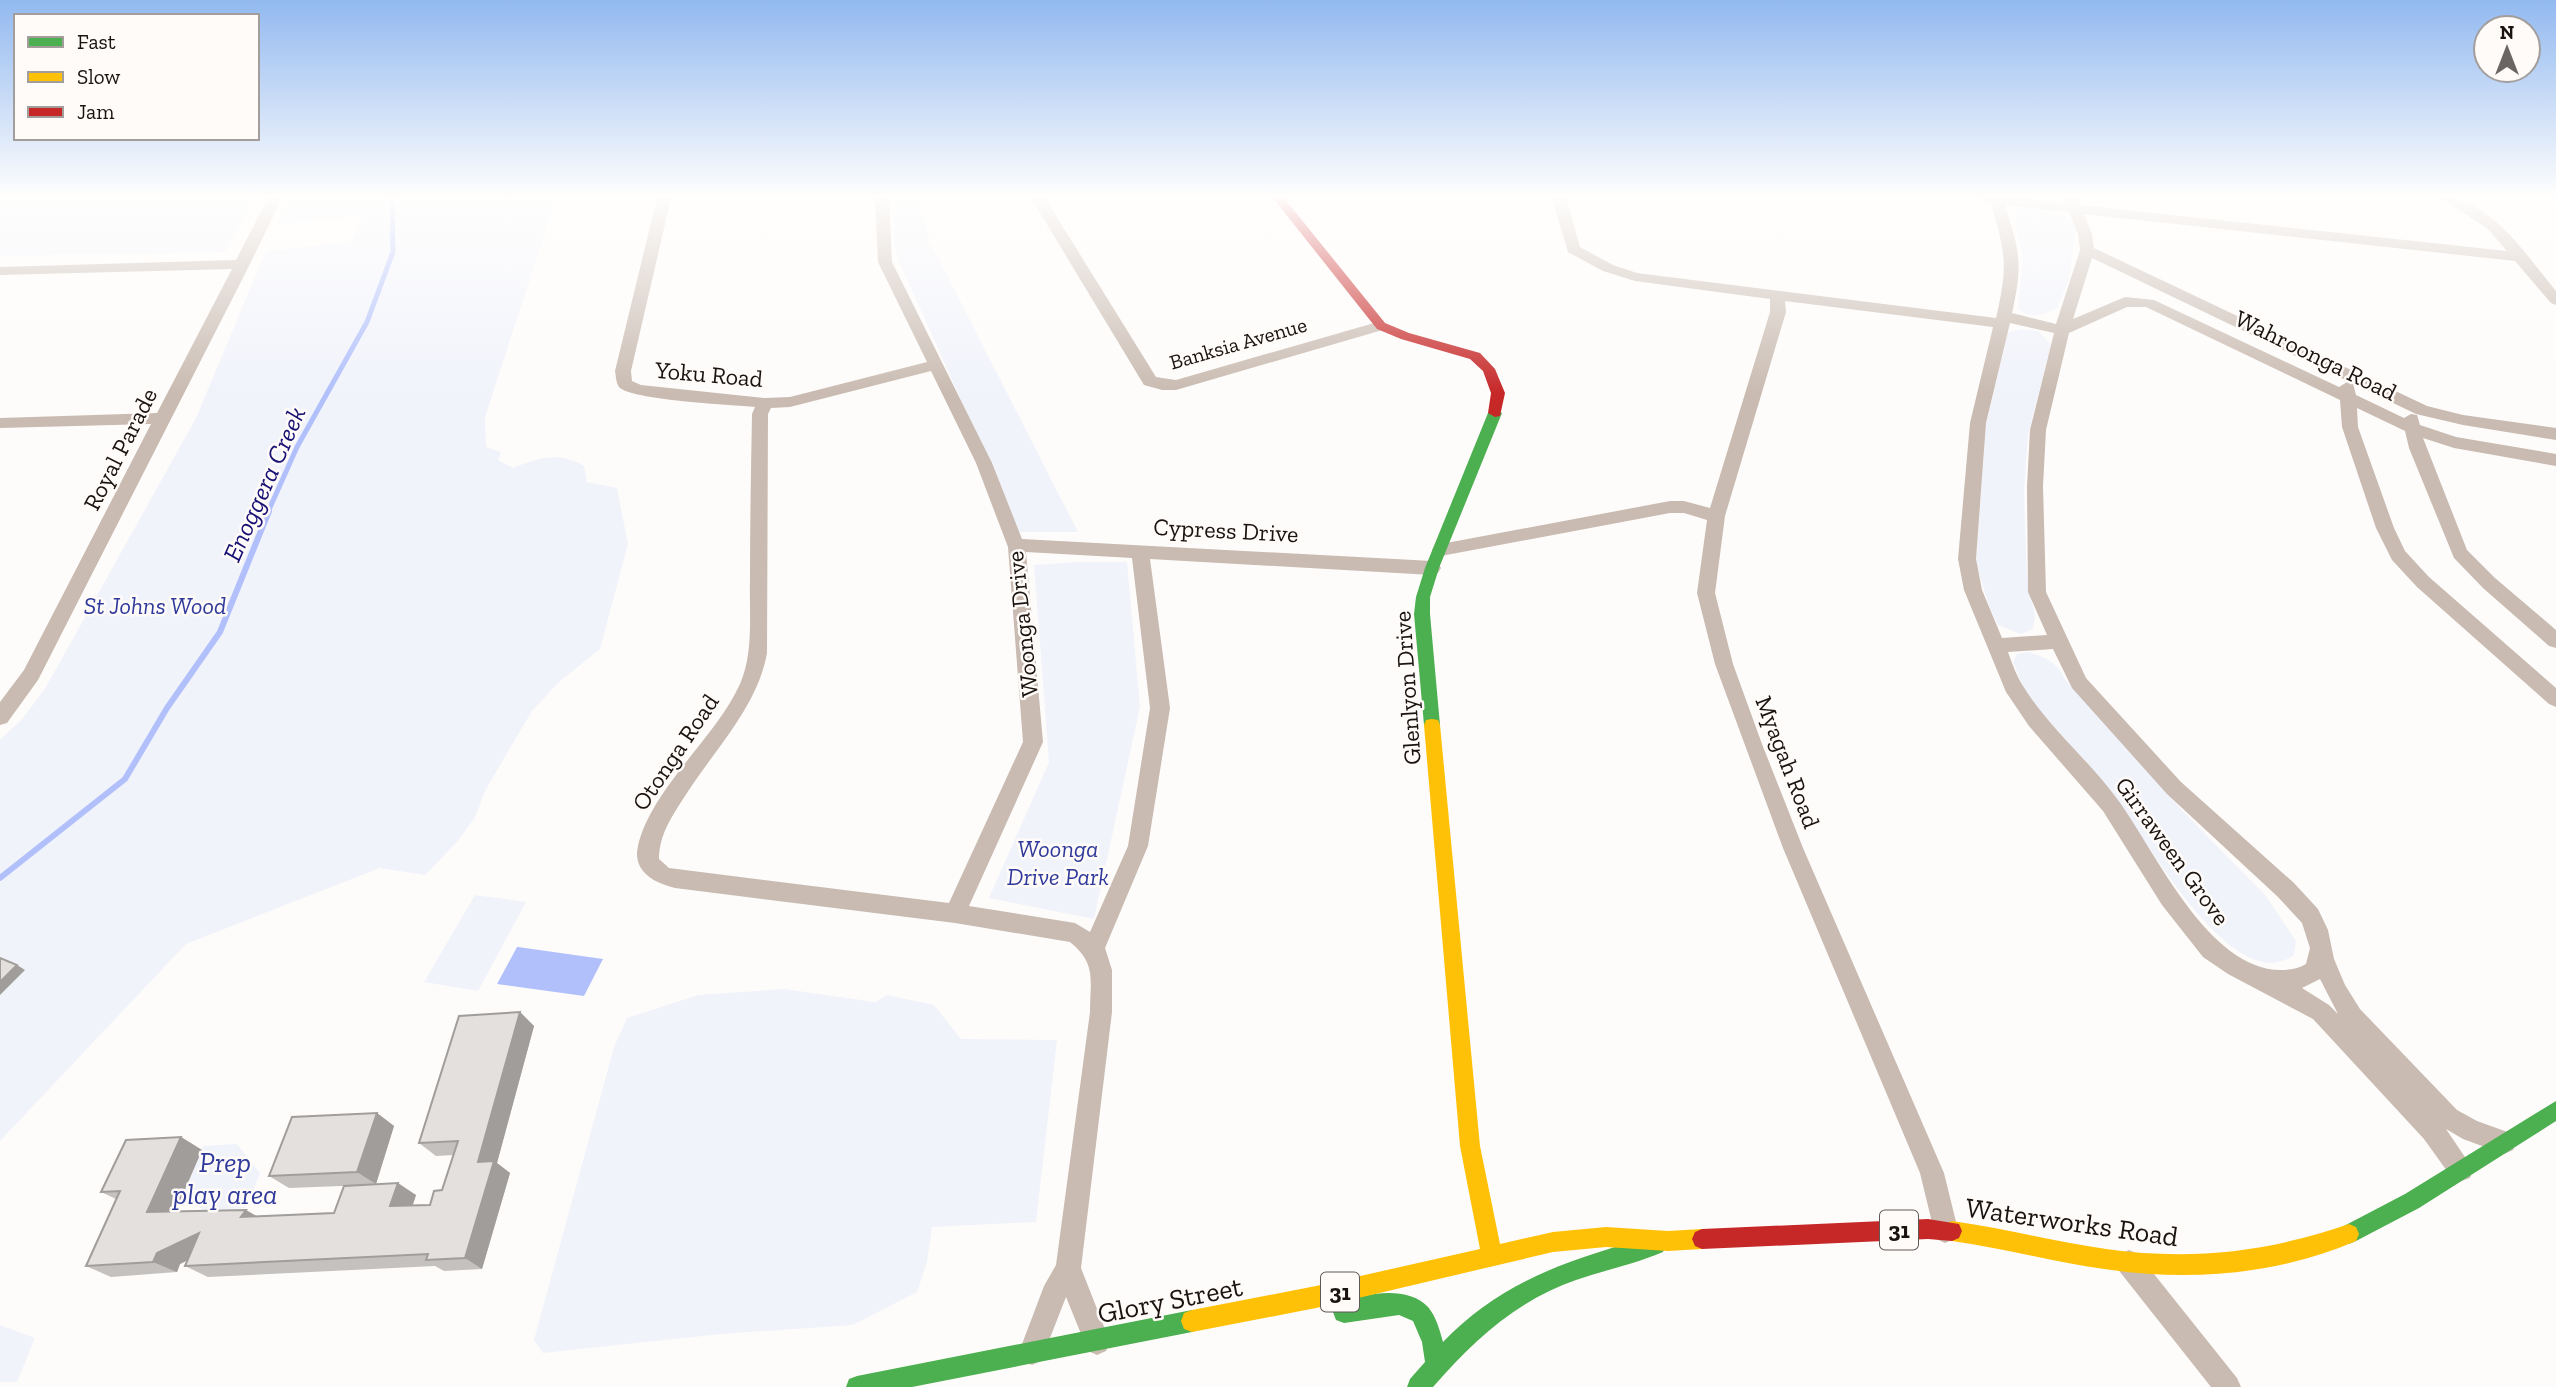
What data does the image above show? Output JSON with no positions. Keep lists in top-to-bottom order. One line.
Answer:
{"streets":{"main road":["Glenlyon Drive","Waterworks Road","31","Glory Street"],"street":["Banksia Avenue","Wahroonga Road","Yoku Road","Royal Parade","Cypress Drive","Woonga Drive","Otonga Road","Myagah Road","Girraween Grove"]},"crossings":[["Banksia Avenue","Glenlyon Drive"],["Wahroonga Road","Girraween Grove"],["Yoku Road","Woonga Drive"],["Yoku Road","Otonga Road"],["Cypress Drive","Woonga Drive"],["Cypress Drive","Glenlyon Drive"],["Woonga Drive","Otonga Road"],["Glenlyon Drive","Waterworks Road"],["Glenlyon Drive","Glory Street"],["Myagah Road","Waterworks Road"],["Girraween Grove","Waterworks Road"],["Waterworks Road","Glory Street"]],"water":["Enoggera Creek"],"parks":["St Johns Wood","Woonga Drive Park","Prep play area"],"legend":["Fast","Slow","Jam"],"north":"top"}
